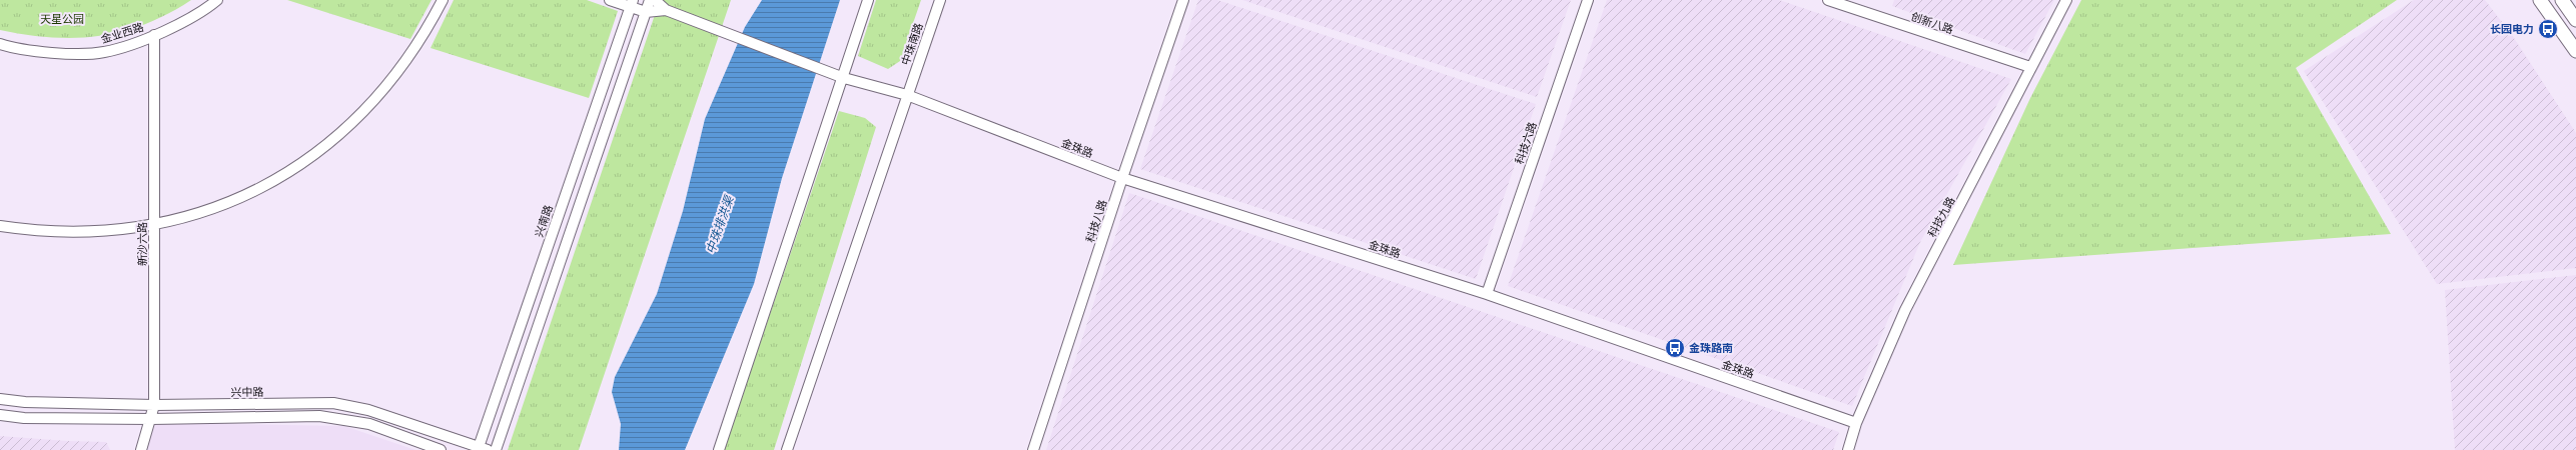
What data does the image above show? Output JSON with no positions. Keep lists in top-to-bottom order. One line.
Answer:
{"streets":{"street":["创新八路","金业西路","中珠南路","科技六路","金珠路","科技九路","兴南路","科技八路","新沙六路","兴中路"]},"crossings":[["创新八路","科技九路"],["金业西路","新沙六路"],["中珠南路","金珠路"],["科技六路","金珠路"],["金珠路","科技九路"],["金珠路","科技八路"],["兴南路","兴中路"],["新沙六路","兴中路"]],"water":["中珠排洪渠"],"parks":["天星公园"],"places":{"bus stop":["长园电力","金珠路南"]}}
